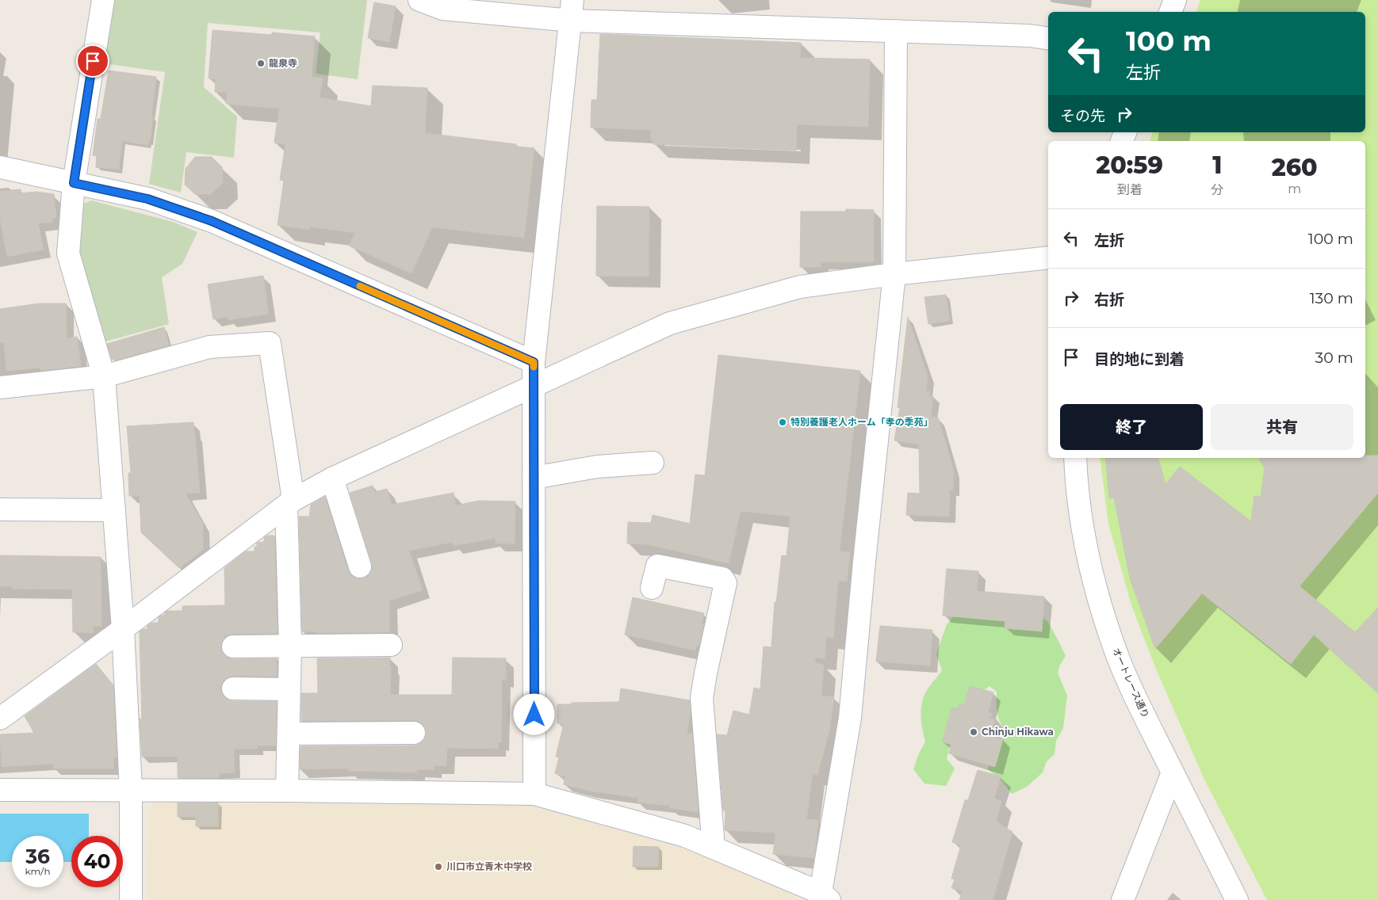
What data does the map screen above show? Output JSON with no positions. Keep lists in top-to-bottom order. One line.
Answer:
{"streets":{"street":["オートレース通り"]},"places":["龍泉寺","特別養護老人ホーム「孝の季苑」","Chinju Hikawa","川口市立青木中学校"],"page":{"turn":["100 m","左折"],"then":"その先","eta":["20:59","到着","1","分","260","m"],"list":[{"name":"左折","value":"100 m"},{"name":"右折","value":"130 m"},{"name":"目的地に到着","value":"30 m"}],"buttons":["終了","共有"],"speed":"36 km/h","limit":"40"}}
